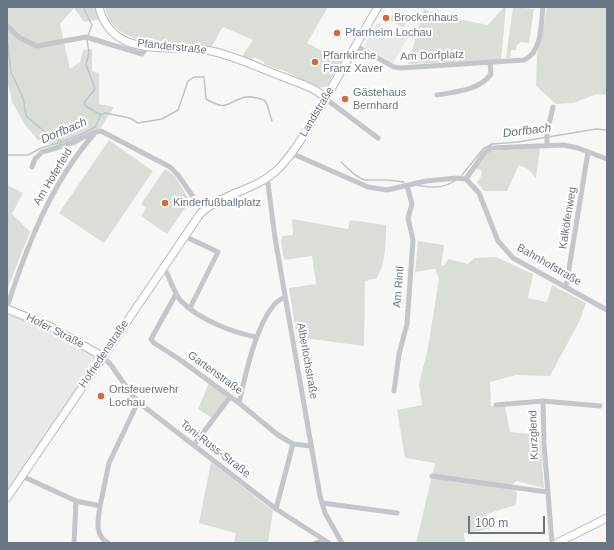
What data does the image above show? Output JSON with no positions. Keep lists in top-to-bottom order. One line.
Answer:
{"streets":{"main road":["Pfänderstraße","Landstraße","Hofer Straße","Hofriedenstraße"],"street":["Am Dorfplatz","Am Hoferfeld","Kalköfenweg","Bahnhofstraße","Am Rintl","Alberlochstraße","Gartenstraße","Kurzglend","Toni-Russ-Straße"]},"crossings":[["Pfänderstraße","Landstraße"],["Am Dorfplatz","Landstraße"],["Landstraße","Hofriedenstraße"],["Landstraße","Alberlochstraße"],["Am Hoferfeld","Hofer Straße"],["Kalköfenweg","Bahnhofstraße"],["Hofer Straße","Hofriedenstraße"],["Hofer Straße","Toni-Russ-Straße"],["Hofriedenstraße","Toni-Russ-Straße"],["Alberlochstraße","Gartenstraße"]],"water":["Dorfbach"],"places":["Brockenhaus","Pfarrheim Lochau","Pfarrkirche Franz Xaver","Gästehaus Bernhard","Kinderfußballplatz","Ortsfeuerwehr Lochau"],"scale_bar":"100 m"}
